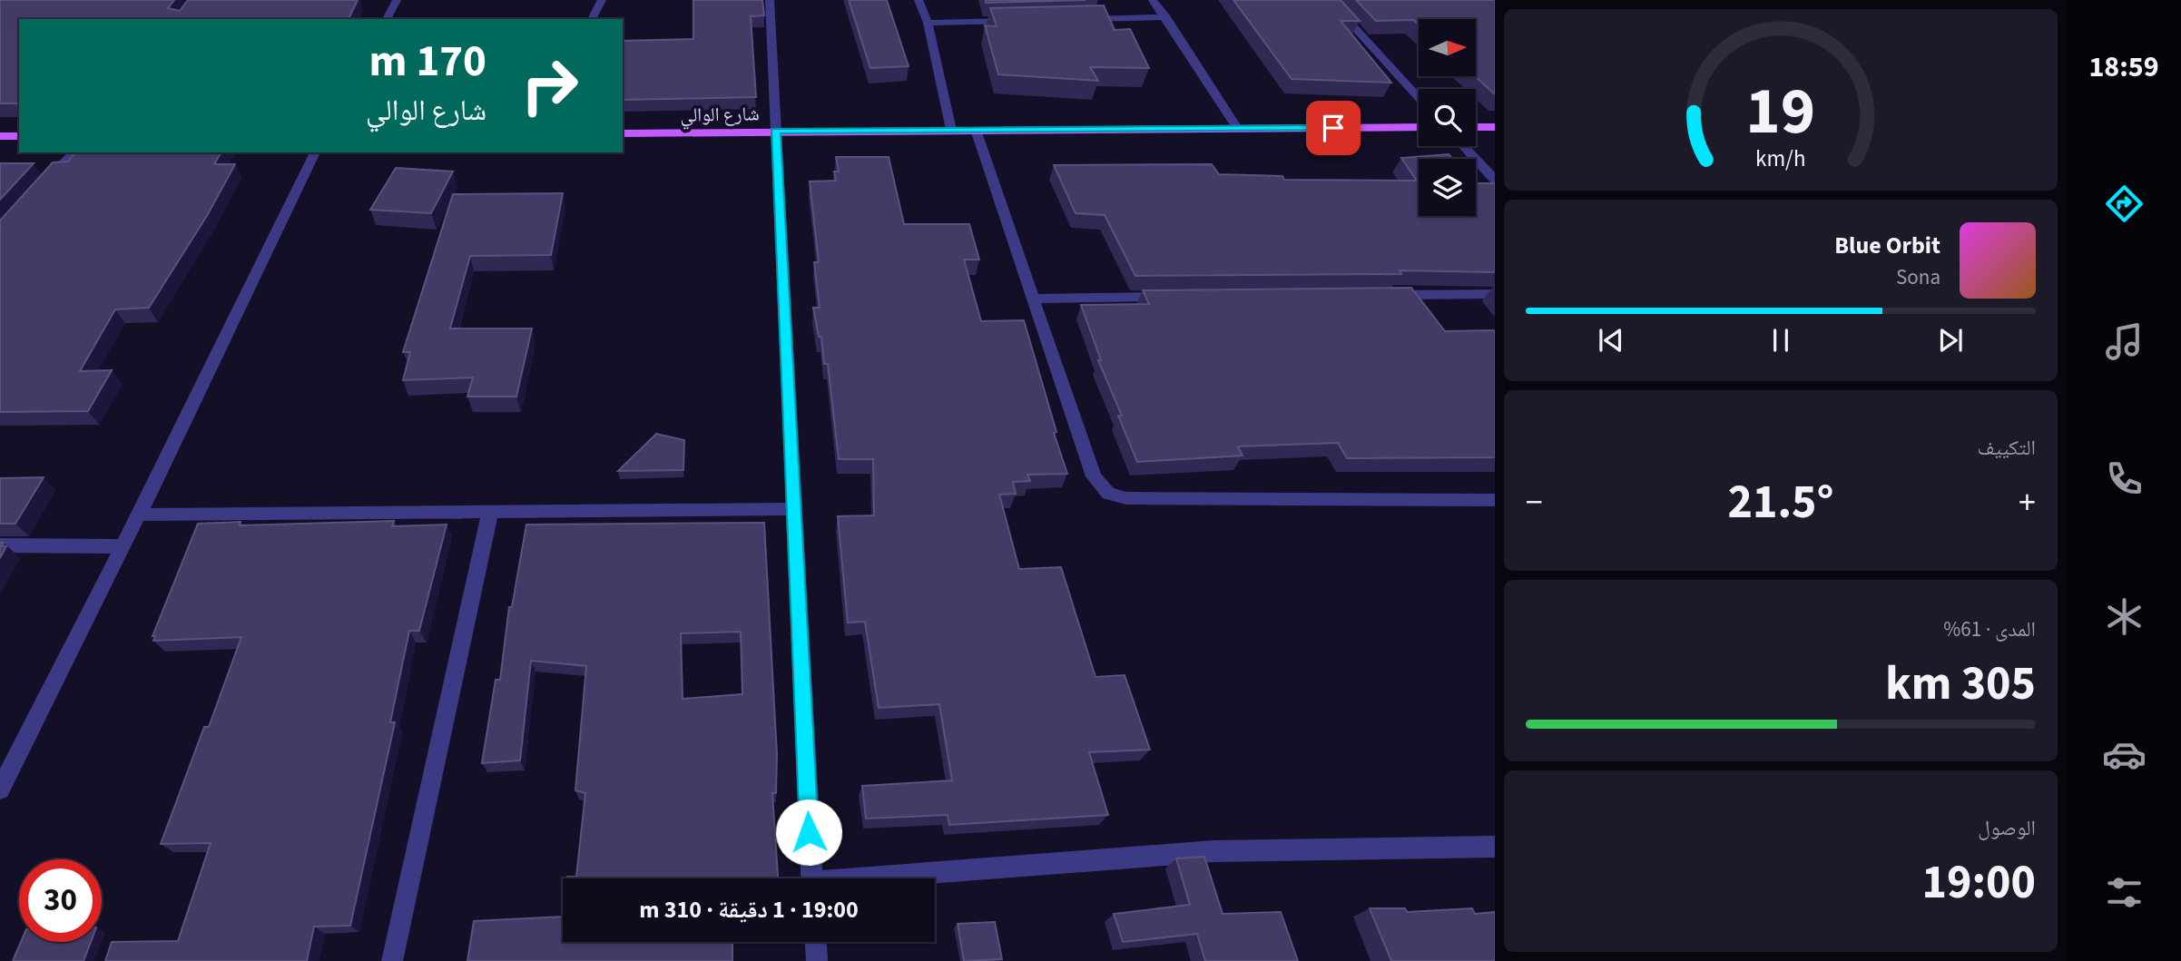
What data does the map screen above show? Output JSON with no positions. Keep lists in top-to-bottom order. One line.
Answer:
{"streets":{"main road":["شارع الوالي"]},"north":"right","page":{"tabs":"18:59","turn":["170 m","شارع الوالي"],"song":["Blue Orbit","Sona"],"tile":["التكييف",["المدى · 61%","305 km"],["الوصول","19:00"]],"heat":["−","21.5°","+"],"limit":"30","trip":"19:00 · 1 دقيقة · 310 m","gauge":["19","km/h"]}}
